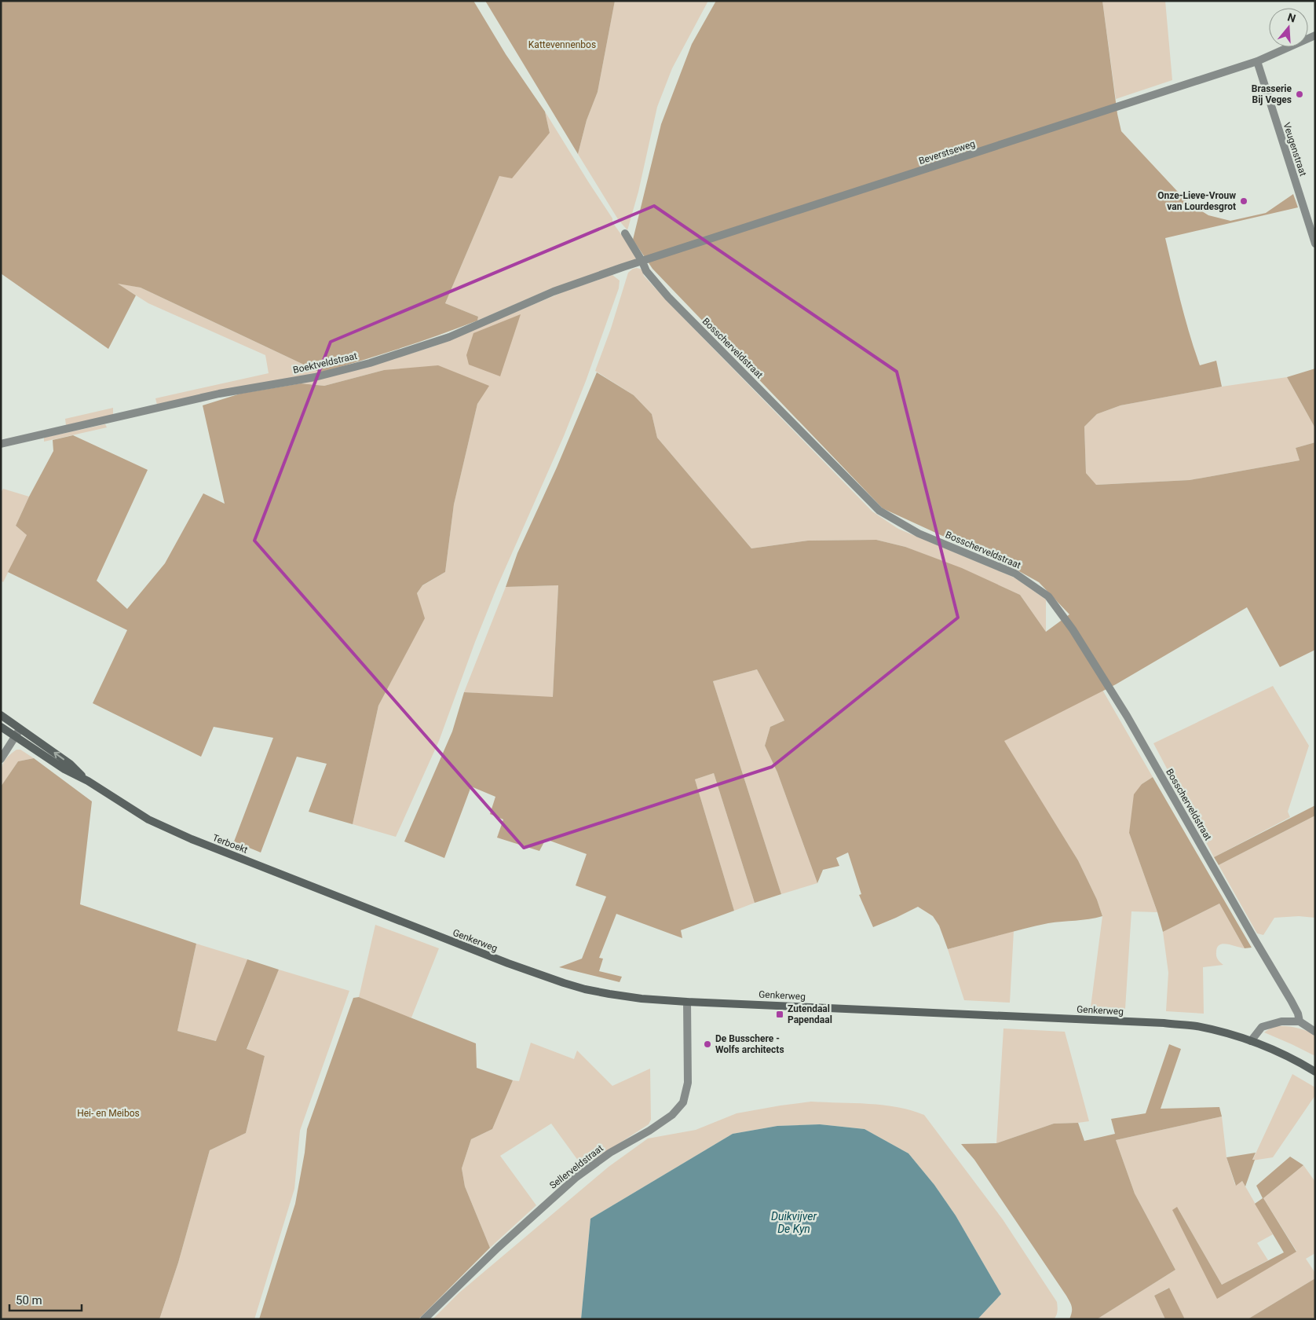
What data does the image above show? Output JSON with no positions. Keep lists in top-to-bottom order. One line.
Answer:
{"streets":{"main road":["Terboekt","Genkerweg"],"street":["Veugenstraat","Beverstseweg","Bosscherveldstraat","Boektveldstraat","Sellerveldstraat"]},"crossings":[["Veugenstraat","Beverstseweg"],["Beverstseweg","Bosscherveldstraat"],["Beverstseweg","Boektveldstraat"],["Bosscherveldstraat","Boektveldstraat"],["Terboekt","Genkerweg"],["Genkerweg","Sellerveldstraat"]],"water":["Duikvijver De Kyn"],"parks":["Kattevennenbos","Hei- en Meibos"],"places":{"other":["Brasserie Bij Veges","Onze-Lieve-Vrouw van Lourdesgrot","De Busschere - Wolfs architects"],"transit":["Zutendaal Papendaal"]},"scale_bar":"50 m","north":"top"}
